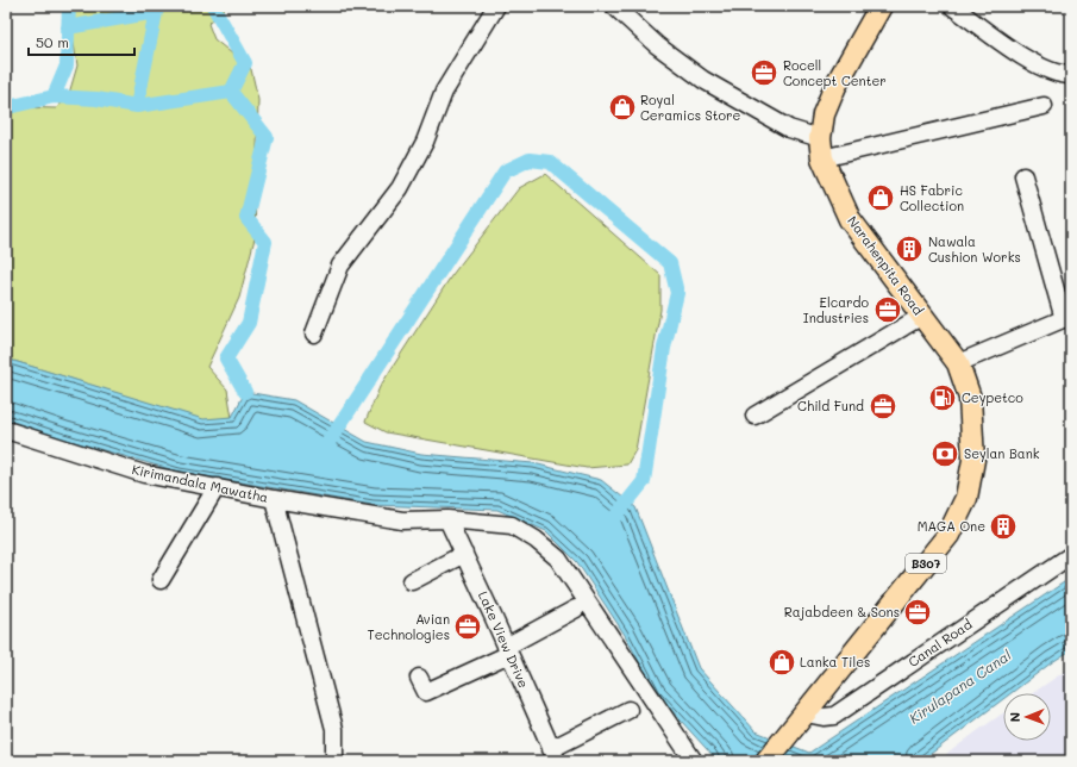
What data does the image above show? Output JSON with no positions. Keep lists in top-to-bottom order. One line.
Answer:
{"streets":{"main road":["Narahenpita Road","B307"],"street":["Kirimandala Mawatha","Lake View Drive","Canal Road"]},"crossings":[["Narahenpita Road","B307"],["B307","Canal Road"]],"water":["Kirulapana Canal"],"places":{"office":["Rocell Concept Center","Elcardo Industries","Child Fund","Rajabdeen & Sons","Avian Technologies"],"shop":["Royal Ceramics Store","HS Fabric Collection","Lanka Tiles"],"building":["Nawala Cushion Works","MAGA One"],"fuel station":["Ceypetco"],"bank":["Seylan Bank"]},"scale_bar":"50 m","north":"left"}
